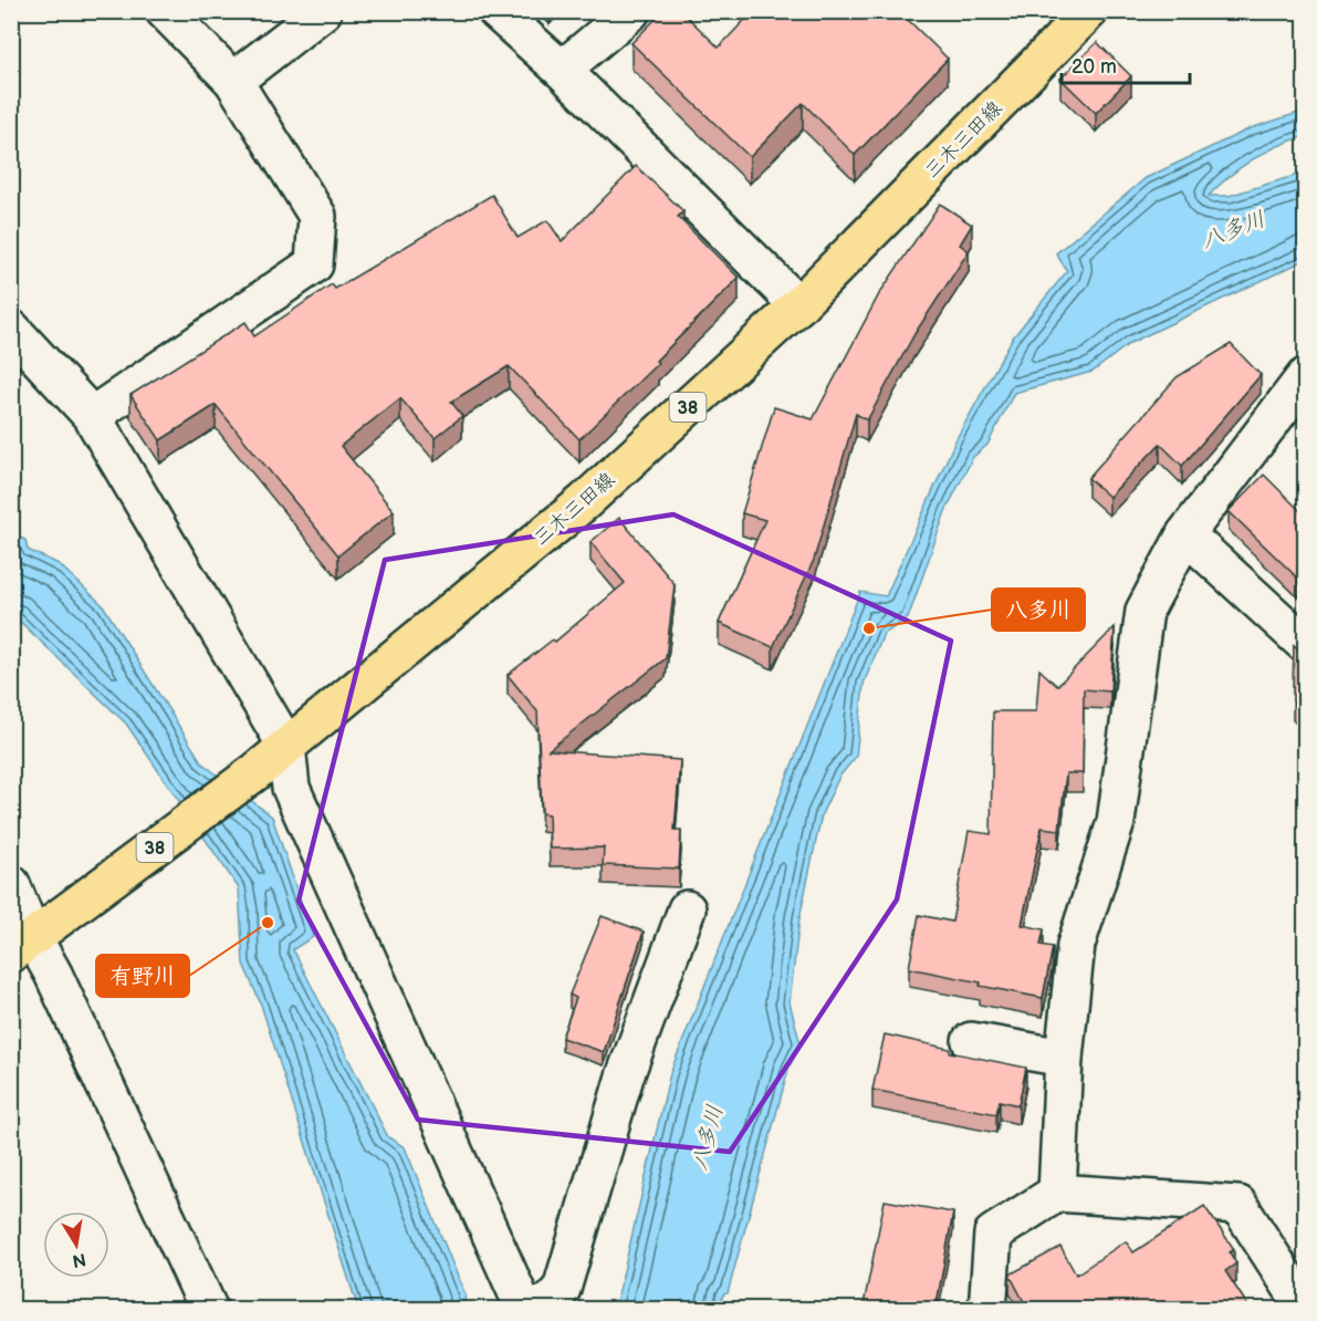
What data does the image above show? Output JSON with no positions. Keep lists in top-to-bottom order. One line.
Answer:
{"streets":{"main road":["三木三田線","38"]},"water":["八多川"],"places":["八多川","有野川"],"scale_bar":"20 m","north":"bottom"}
